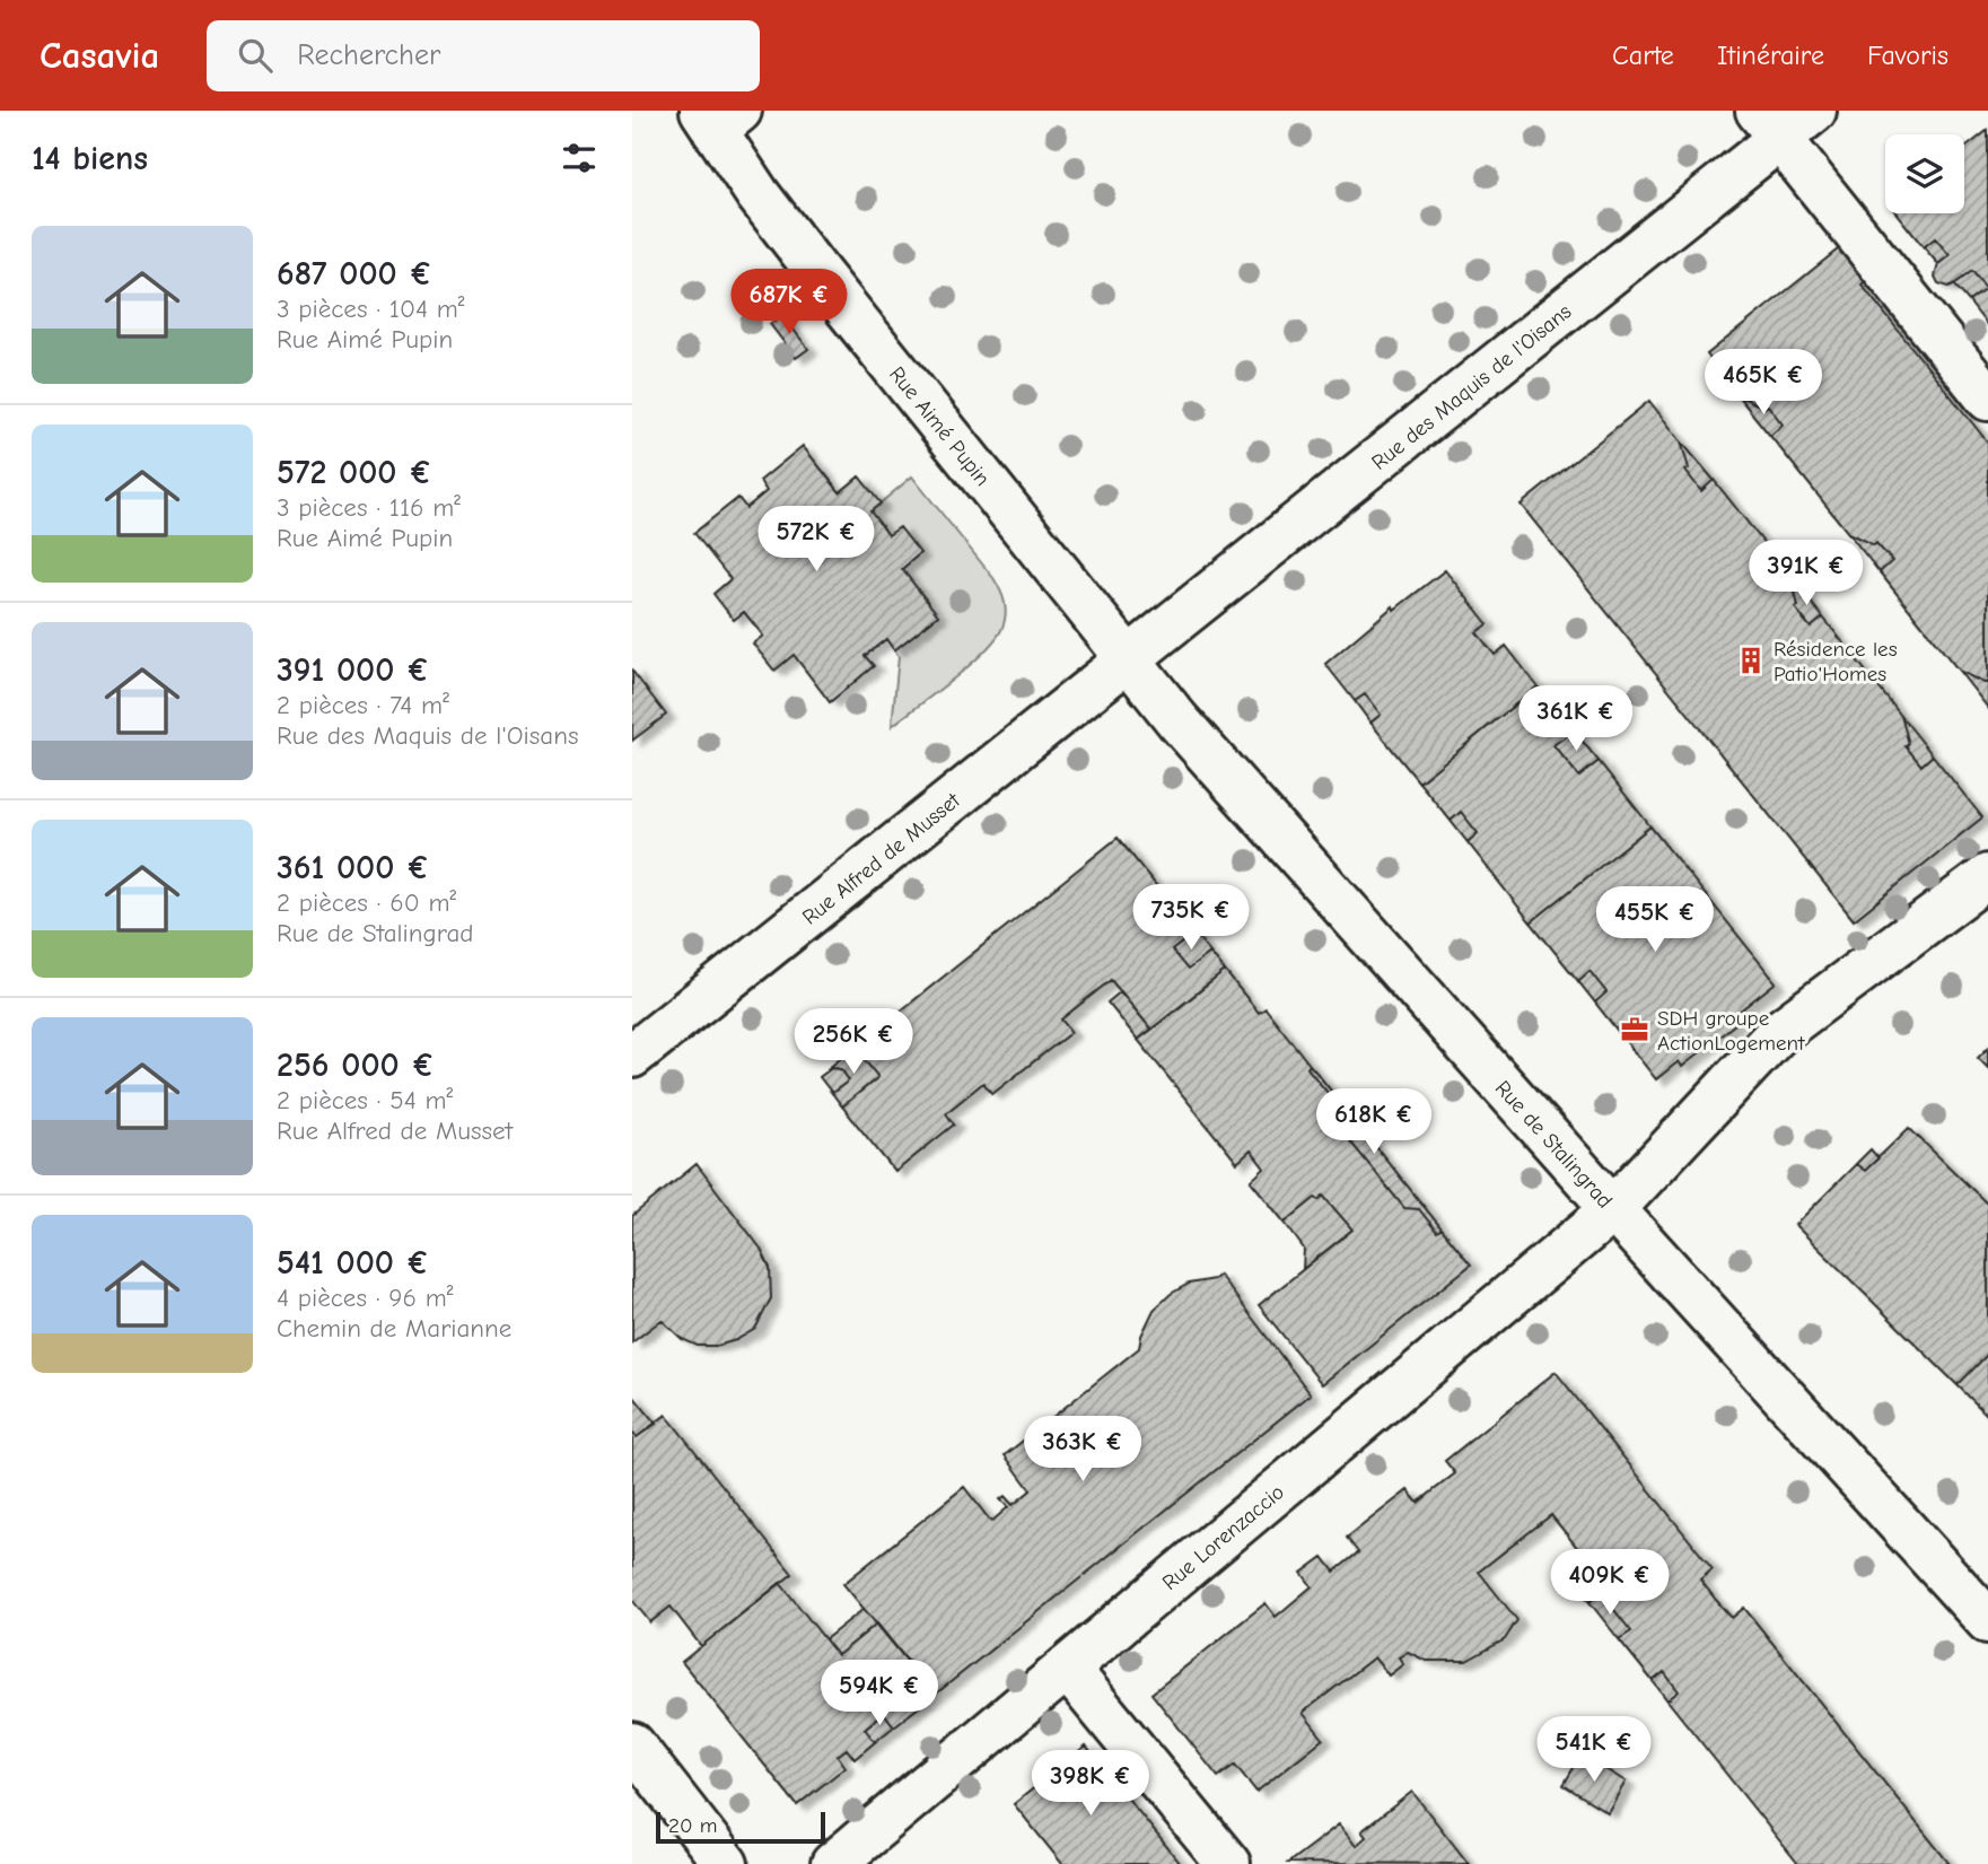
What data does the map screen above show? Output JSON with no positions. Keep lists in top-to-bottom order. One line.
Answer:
{"streets":{"street":["Rue des Maquis de l'Oisans","Rue Aimé Pupin","Rue Alfred de Musset","Rue de Stalingrad","Rue Lorenzaccio"]},"crossings":[["Rue des Maquis de l'Oisans","Rue Aimé Pupin"],["Rue des Maquis de l'Oisans","Rue Alfred de Musset"],["Rue des Maquis de l'Oisans","Rue de Stalingrad"],["Rue Aimé Pupin","Rue Alfred de Musset"],["Rue Aimé Pupin","Rue de Stalingrad"],["Rue Alfred de Musset","Rue de Stalingrad"],["Rue de Stalingrad","Rue Lorenzaccio"]],"places":{"building":["Résidence les Patio'Homes"],"office":["SDH groupe ActionLogement"]},"scale_bar":"20 m","page":{"header":"Casavia","search":"Rechercher","nav":["Carte","Itinéraire","Favoris"],"heading":"14 biens","list":[{"name":"687 000 €","note":"3 pièces · 104 m² · Rue Aimé Pupin"},{"name":"572 000 €","note":"3 pièces · 116 m² · Rue Aimé Pupin"},{"name":"391 000 €","note":"2 pièces · 74 m² · Rue des Maquis de l'Oisans"},{"name":"361 000 €","note":"2 pièces · 60 m² · Rue de Stalingrad"},{"name":"256 000 €","note":"2 pièces · 54 m² · Rue Alfred de Musset"},{"name":"541 000 €","note":"4 pièces · 96 m² · Chemin de Marianne"}],"price":["687K €","465K €","572K €","391K €","361K €","735K €","455K €","256K €","618K €","363K €","409K €","594K €","541K €","398K €"],"scale":"20 m"}}
